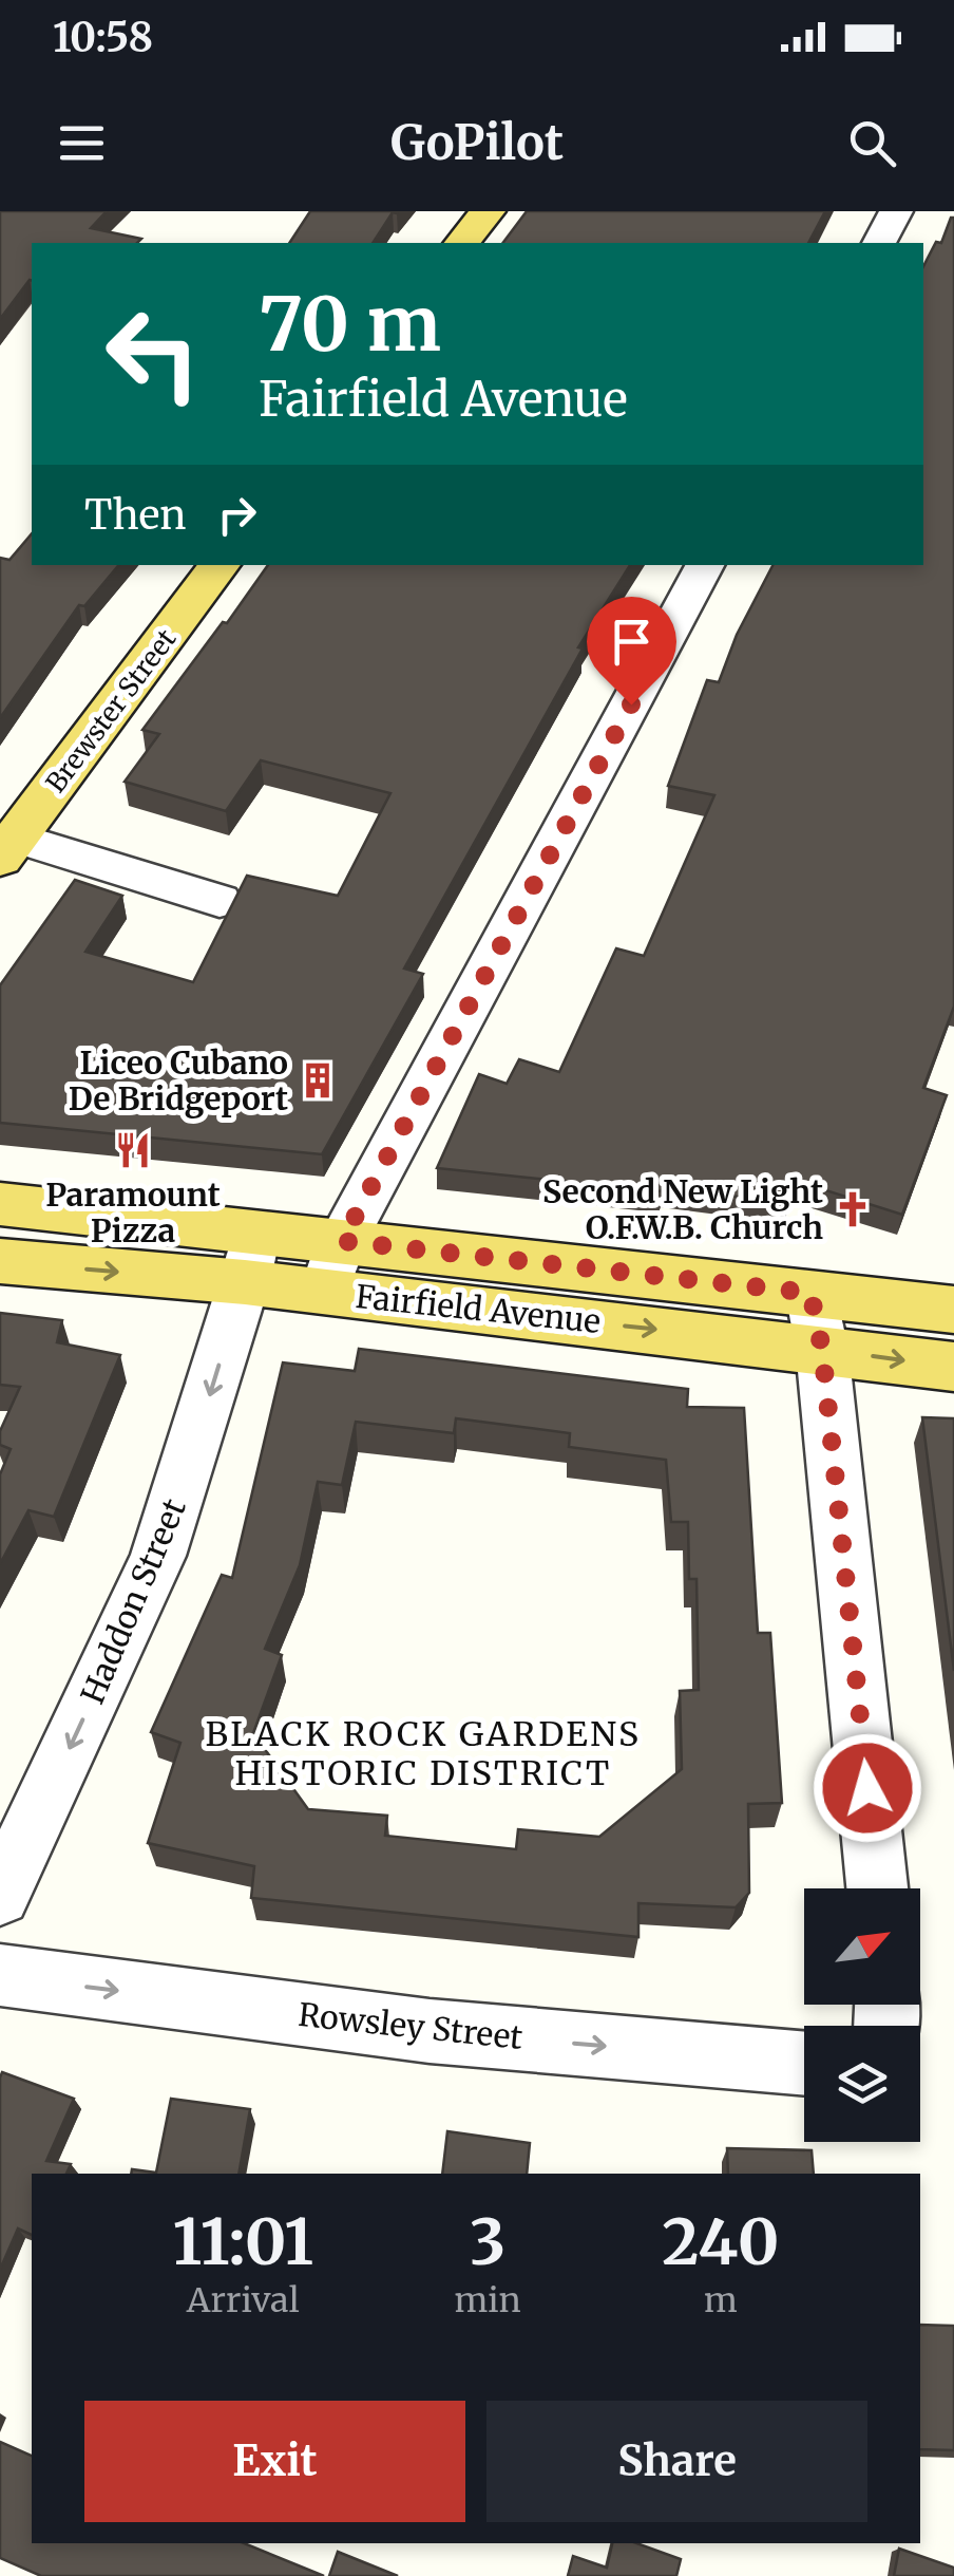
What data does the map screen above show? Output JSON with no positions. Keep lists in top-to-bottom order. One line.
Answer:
{"streets":{"main road":["Brewster Street","Fairfield Avenue"],"street":["Haddon Street","Rowsley Street"]},"crossings":[["Fairfield Avenue","Haddon Street"]],"one_way":["Haddon Street","Rowsley Street"],"districts":["BLACK ROCK GARDENS HISTORIC DISTRICT"],"places":{"building":["Liceo Cubano De Bridgeport"],"restaurant":["Paramount Pizza"],"church":["Second New Light O.F.W.B. Church"]},"north":"top right","page":{"status":"10:58","header":"GoPilot","turn":["70 m","Fairfield Avenue"],"then":"Then","eta":["11:01","Arrival","3","min","240","m"],"buttons":["Exit","Share"]}}
